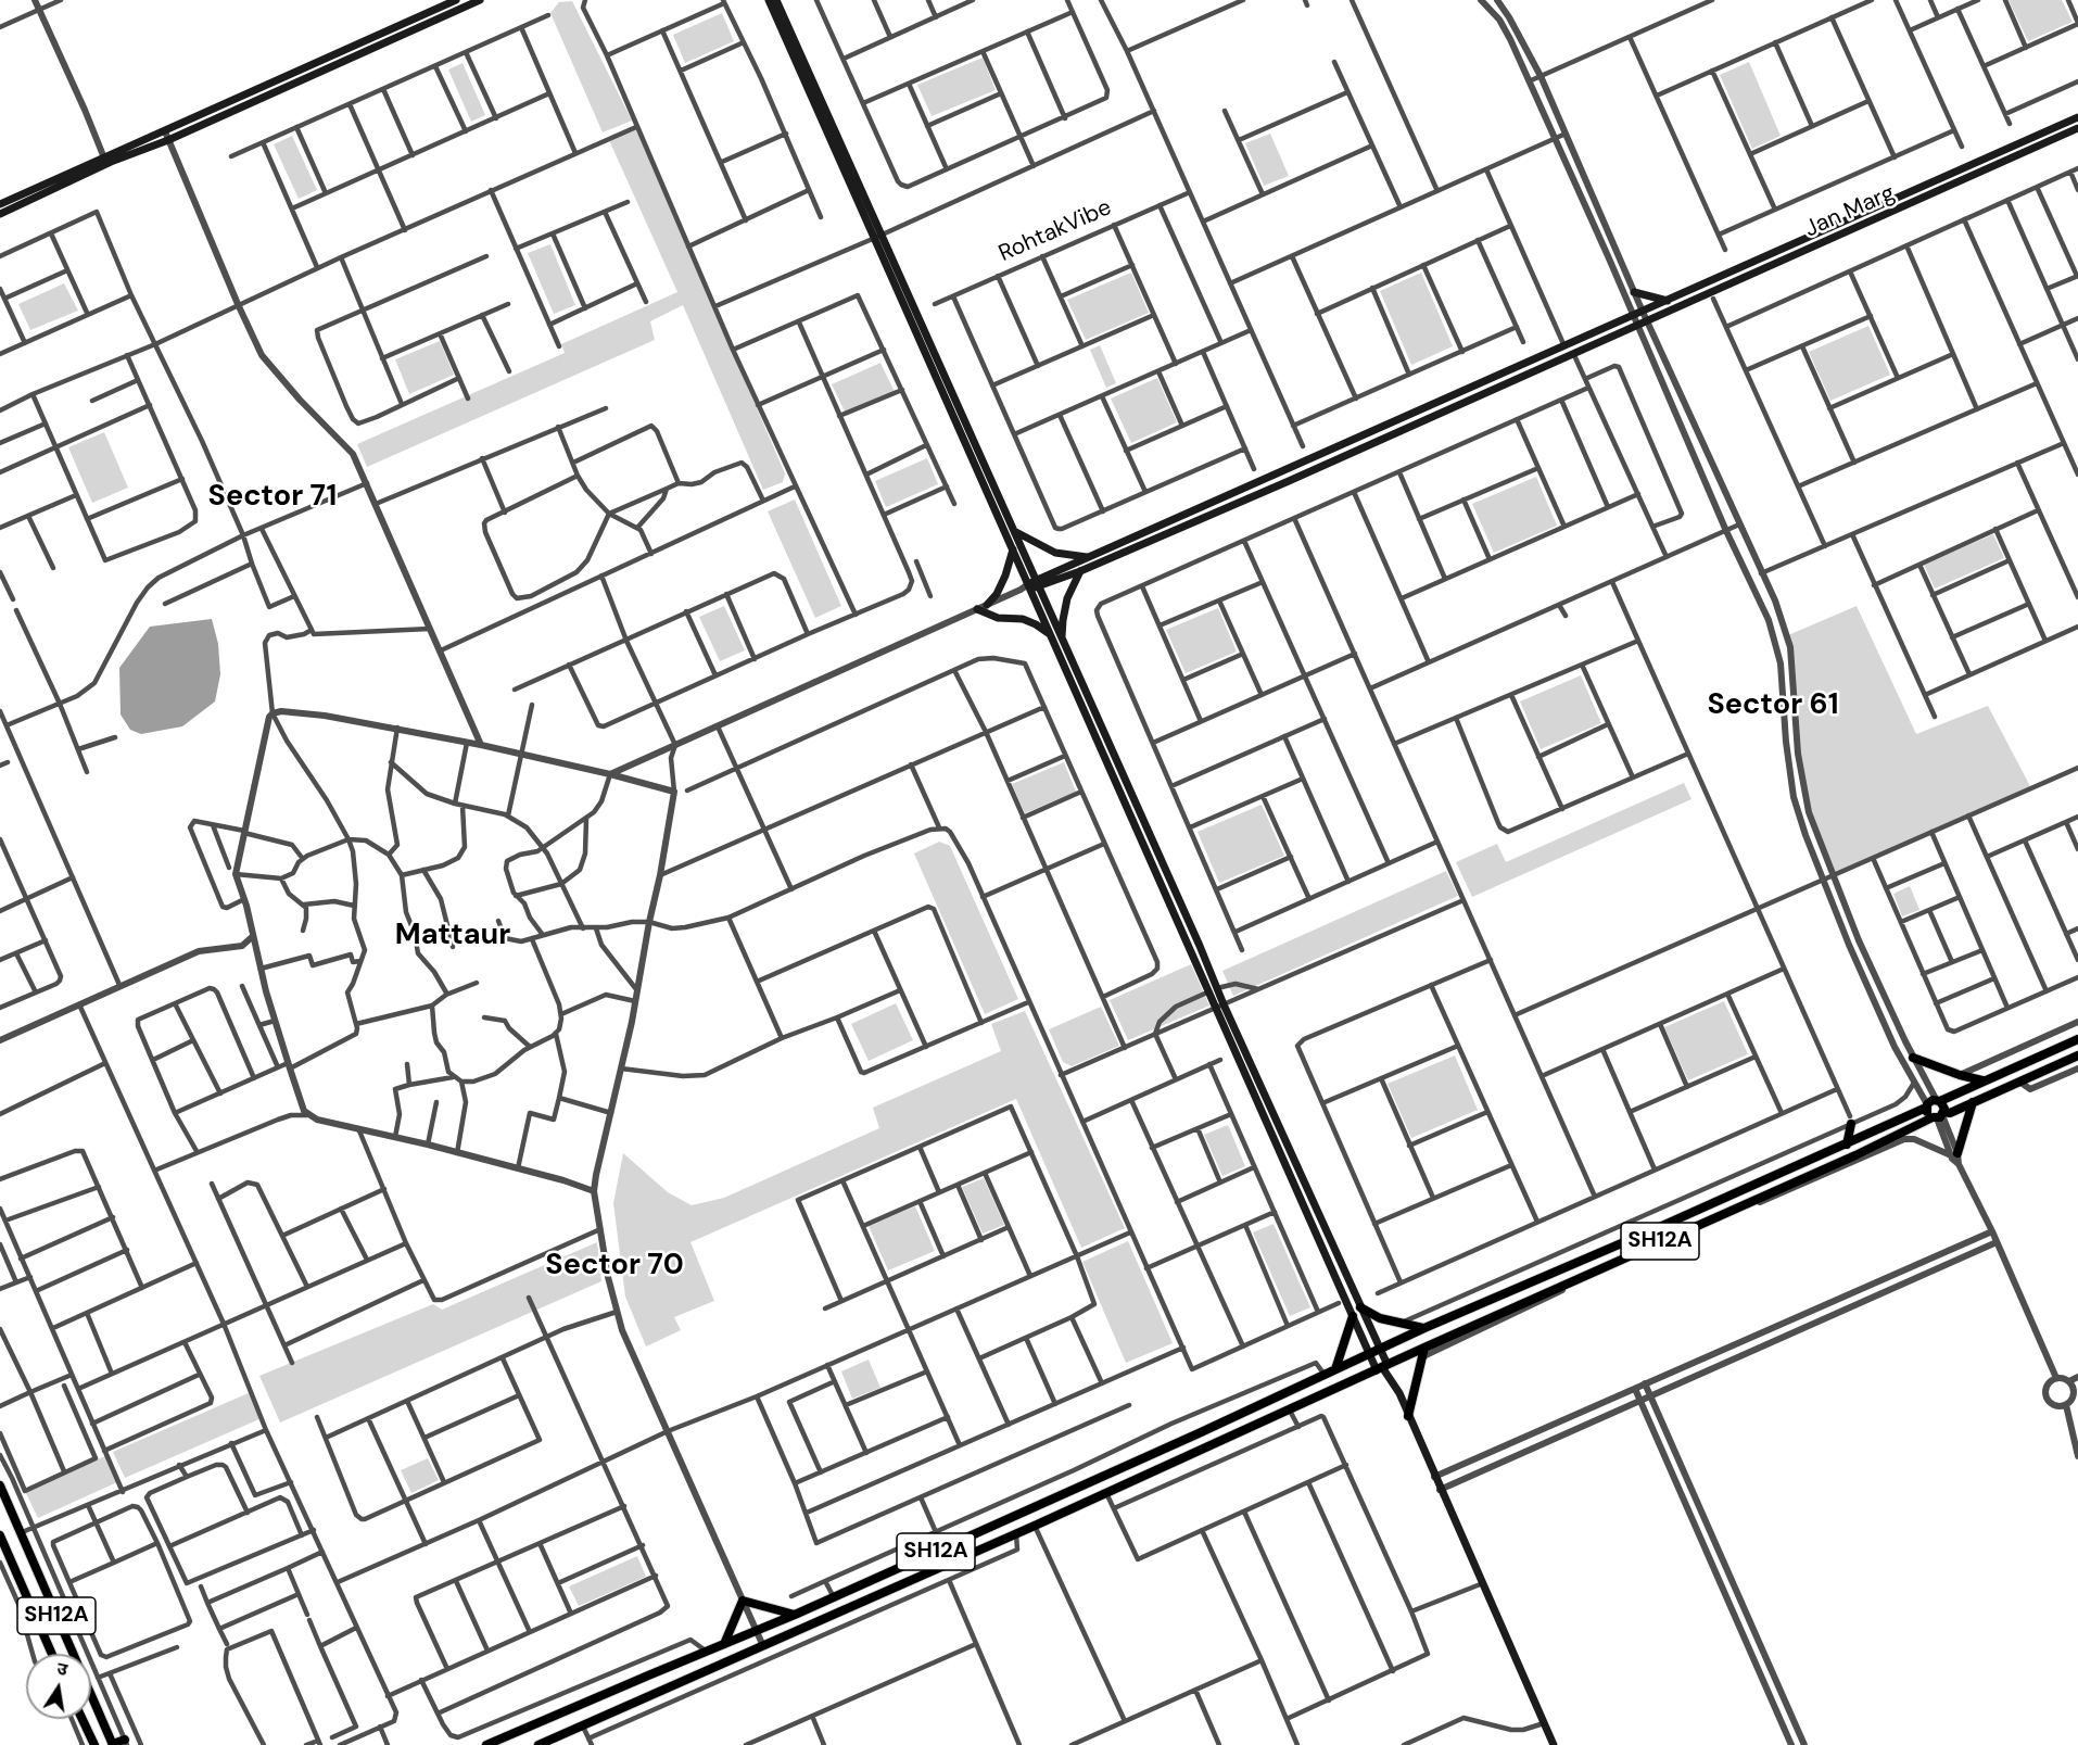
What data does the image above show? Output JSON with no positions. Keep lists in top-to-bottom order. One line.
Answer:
{"streets":{"main road":["Jan Marg","SH12A"],"street":["RohtakVibe"]},"districts":["Sector 71","Sector 61","Mattaur","Sector 70"],"north":"top"}
